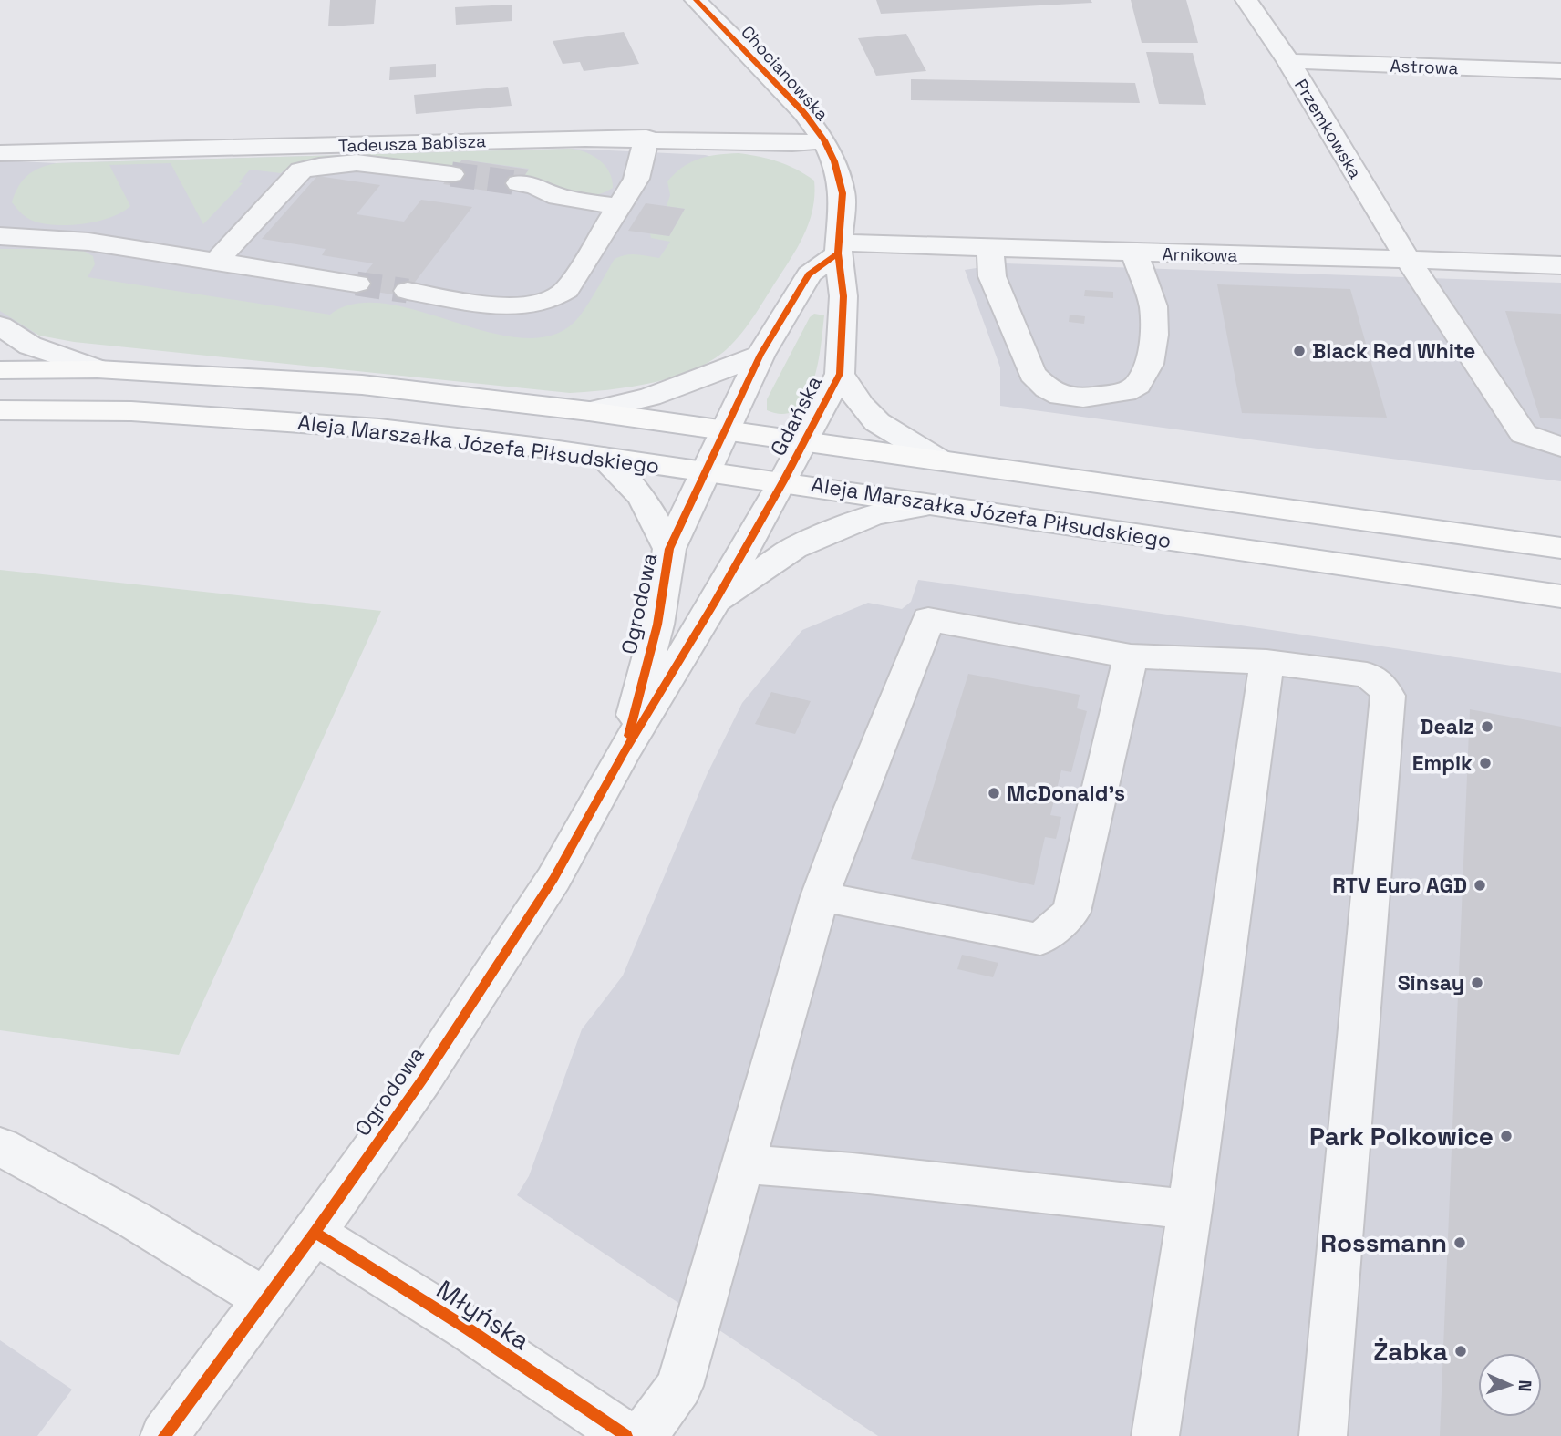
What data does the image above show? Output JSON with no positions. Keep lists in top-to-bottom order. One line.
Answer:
{"streets":{"main road":["Aleja Marszałka Józefa Piłsudskiego"],"street":["Astrowa","Chocianowska","Przemkowska","Tadeusza Babisza","Arnikowa","Gdańska","Ogrodowa","Młyńska"]},"crossings":[["Astrowa","Przemkowska"],["Chocianowska","Tadeusza Babisza"],["Chocianowska","Gdańska"],["Przemkowska","Arnikowa"],["Tadeusza Babisza","Gdańska"],["Arnikowa","Gdańska"],["Gdańska","Aleja Marszałka Józefa Piłsudskiego"],["Gdańska","Ogrodowa"],["Aleja Marszałka Józefa Piłsudskiego","Ogrodowa"],["Ogrodowa","Młyńska"]],"places":["Black Red White","Dealz","Empik","McDonald's","RTV Euro AGD","Sinsay","Park Polkowice","Rossmann","Żabka"],"north":"right"}
